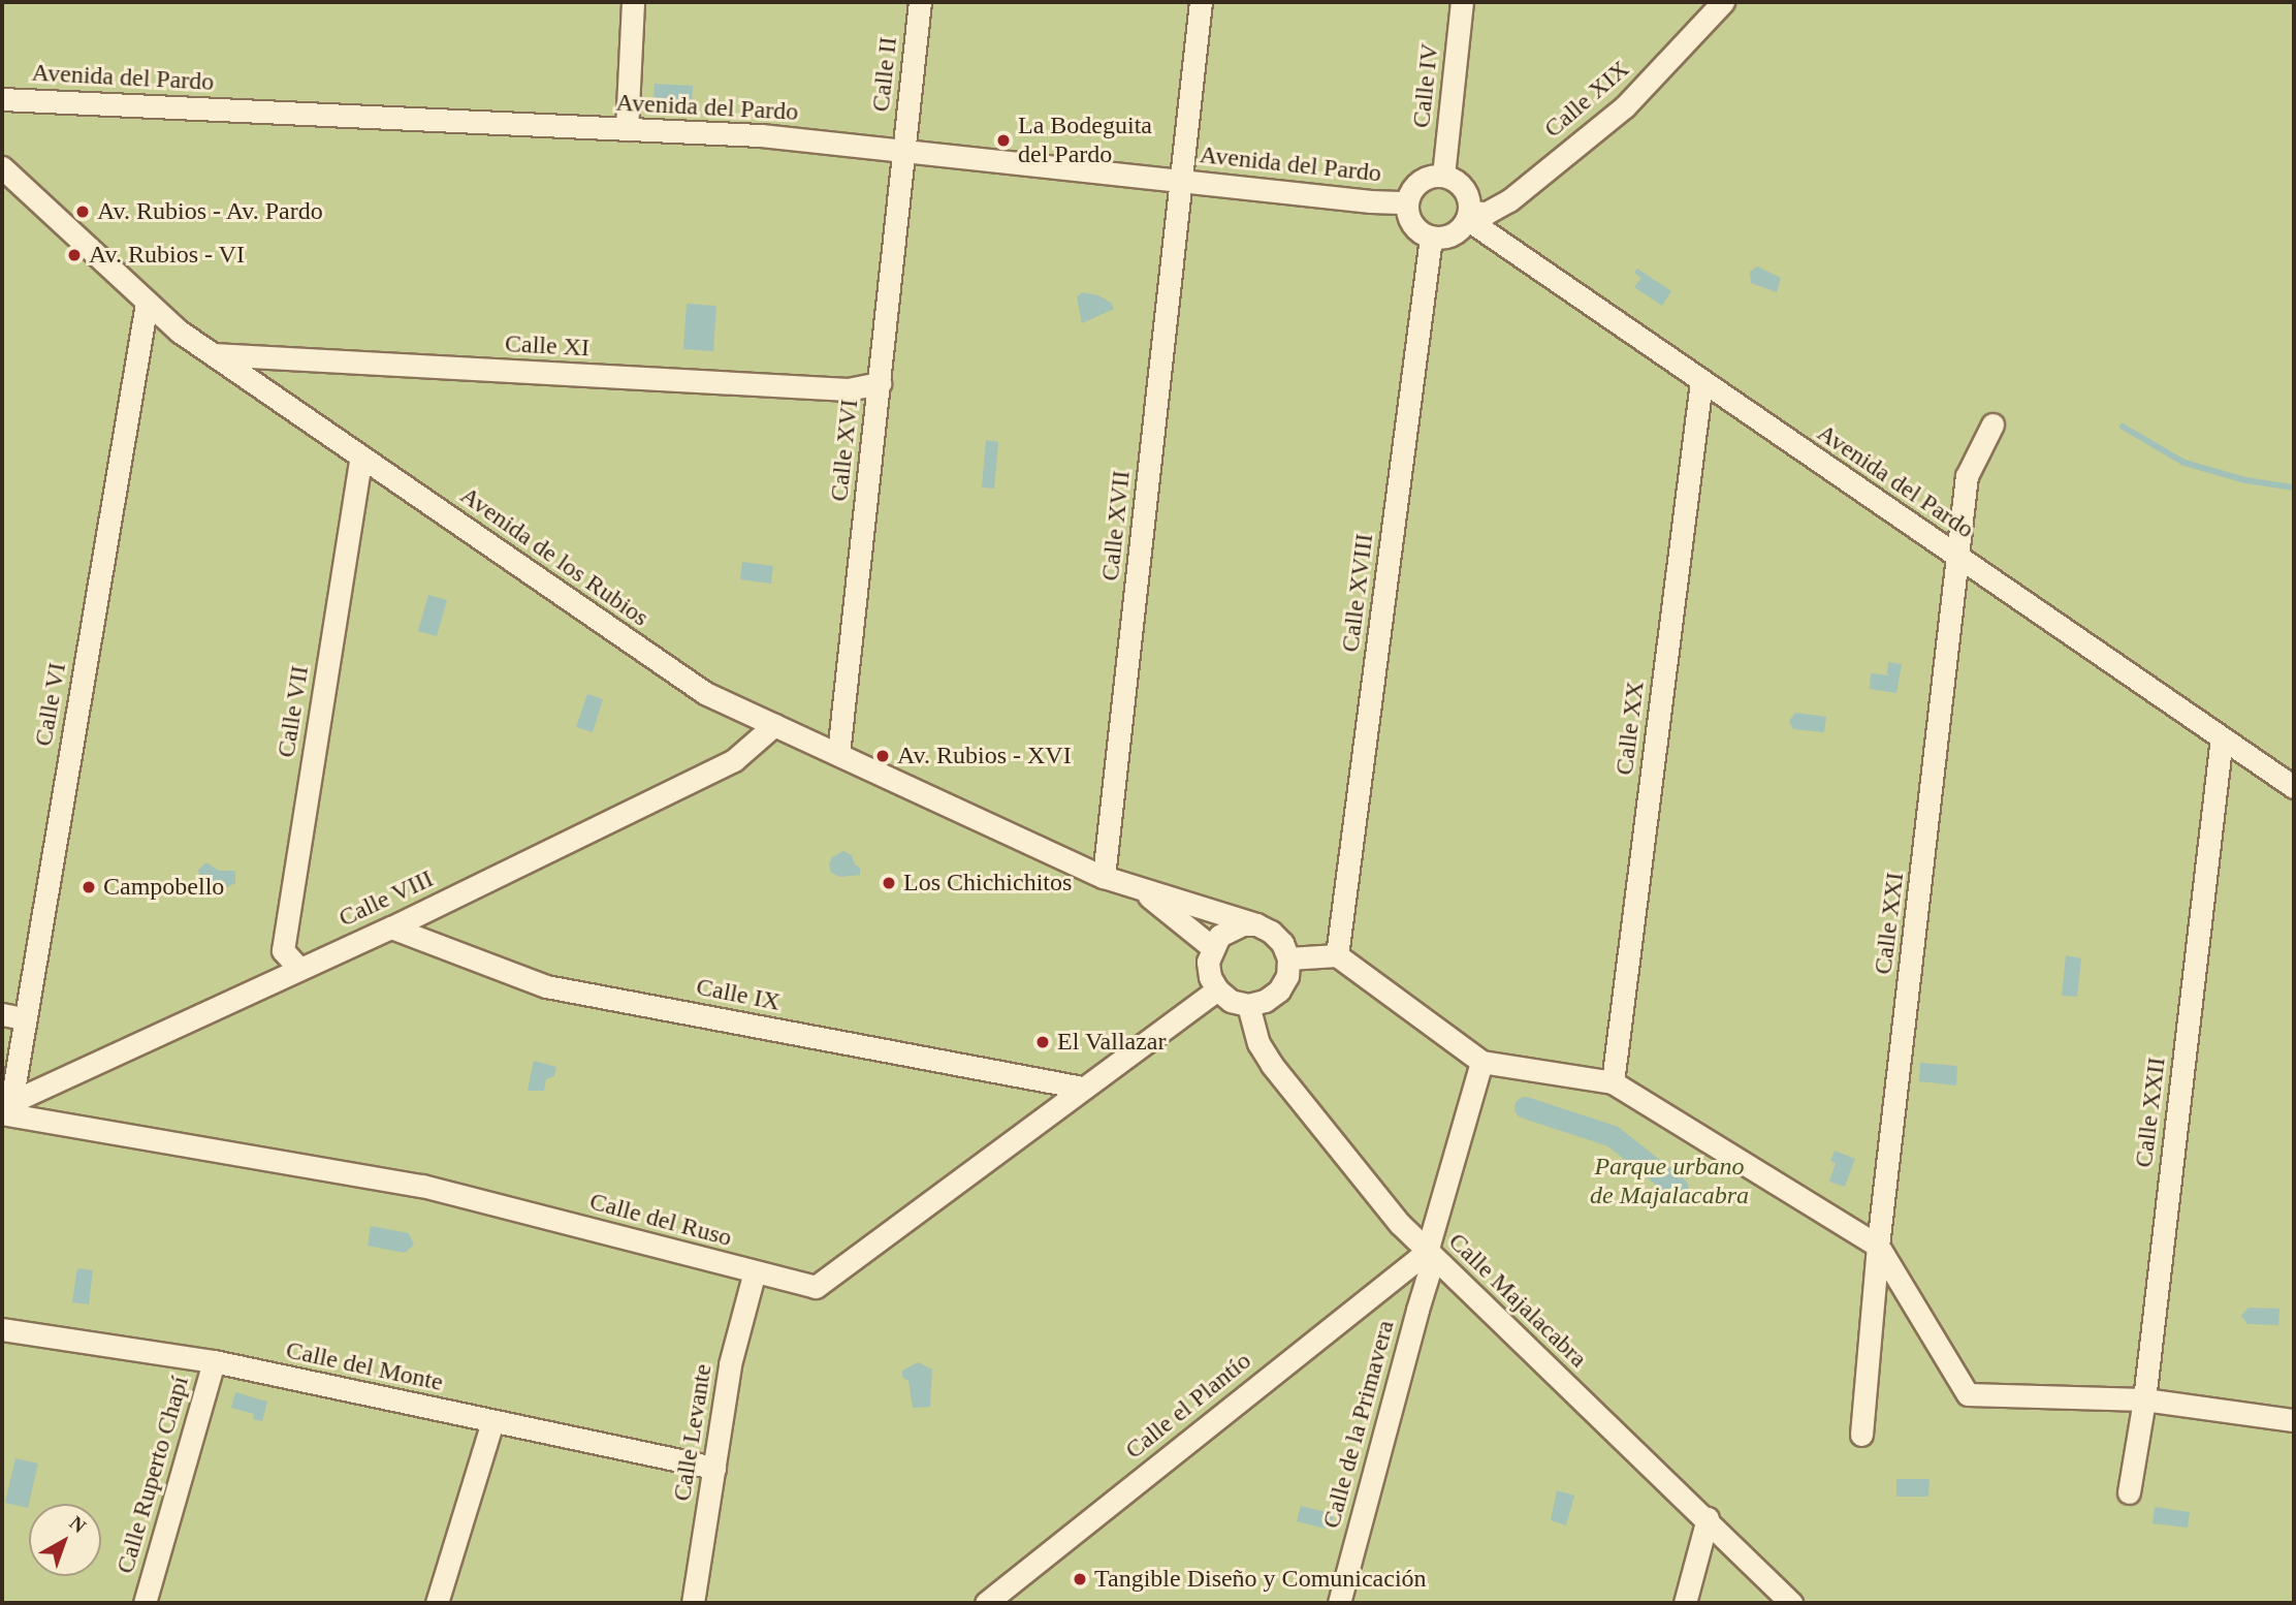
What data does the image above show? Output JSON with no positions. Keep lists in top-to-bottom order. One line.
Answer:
{"streets":{"street":["Calle II","Avenida del Pardo","Calle IV","Calle XIX","Calle XI","Calle XVI","Calle XVII","Avenida de los Rubios","Calle XVIII","Calle VI","Calle VII","Calle XX","Calle VIII","Calle XXI","Calle IX","Calle XXII","Calle del Ruso","Calle Majalacabra","Calle del Monte","Calle el Plantío","Calle de la Primavera","Calle Levante","Calle Ruperto Chapí"]},"crossings":[["Calle II","Avenida del Pardo"],["Calle II","Calle XVI"],["Avenida del Pardo","Calle IV"],["Avenida del Pardo","Calle XIX"],["Avenida del Pardo","Calle XVI"],["Avenida del Pardo","Calle XVII"],["Avenida del Pardo","Calle XVIII"],["Avenida del Pardo","Calle XX"],["Avenida del Pardo","Calle XXI"],["Avenida del Pardo","Calle XXII"],["Calle IV","Calle XIX"],["Calle IV","Calle XVIII"],["Calle XIX","Calle XVIII"],["Calle XI","Calle XVI"],["Calle XI","Avenida de los Rubios"],["Calle XVI","Avenida de los Rubios"],["Calle XVII","Avenida de los Rubios"],["Avenida de los Rubios","Calle VI"],["Avenida de los Rubios","Calle VII"],["Avenida de los Rubios","Calle VIII"],["Avenida de los Rubios","Calle del Ruso"],["Avenida de los Rubios","Calle Majalacabra"],["Calle VI","Calle VIII"],["Calle VI","Calle del Ruso"],["Calle VII","Calle VIII"],["Calle VIII","Calle IX"],["Calle VIII","Calle del Ruso"],["Calle IX","Calle del Ruso"],["Calle del Ruso","Calle Majalacabra"],["Calle del Ruso","Calle Levante"],["Calle Majalacabra","Calle el Plantío"],["Calle Majalacabra","Calle de la Primavera"],["Calle del Monte","Calle Levante"],["Calle del Monte","Calle Ruperto Chapí"],["Calle el Plantío","Calle de la Primavera"]],"parks":["Parque urbano de Majalacabra"],"places":["La Bodeguita del Pardo","Av. Rubios - Av. Pardo","Av. Rubios - VI","Av. Rubios - XVI","Los Chichichitos","Campobello","El Vallazar","Tangible Diseño y Comunicación"],"north":"top right"}
